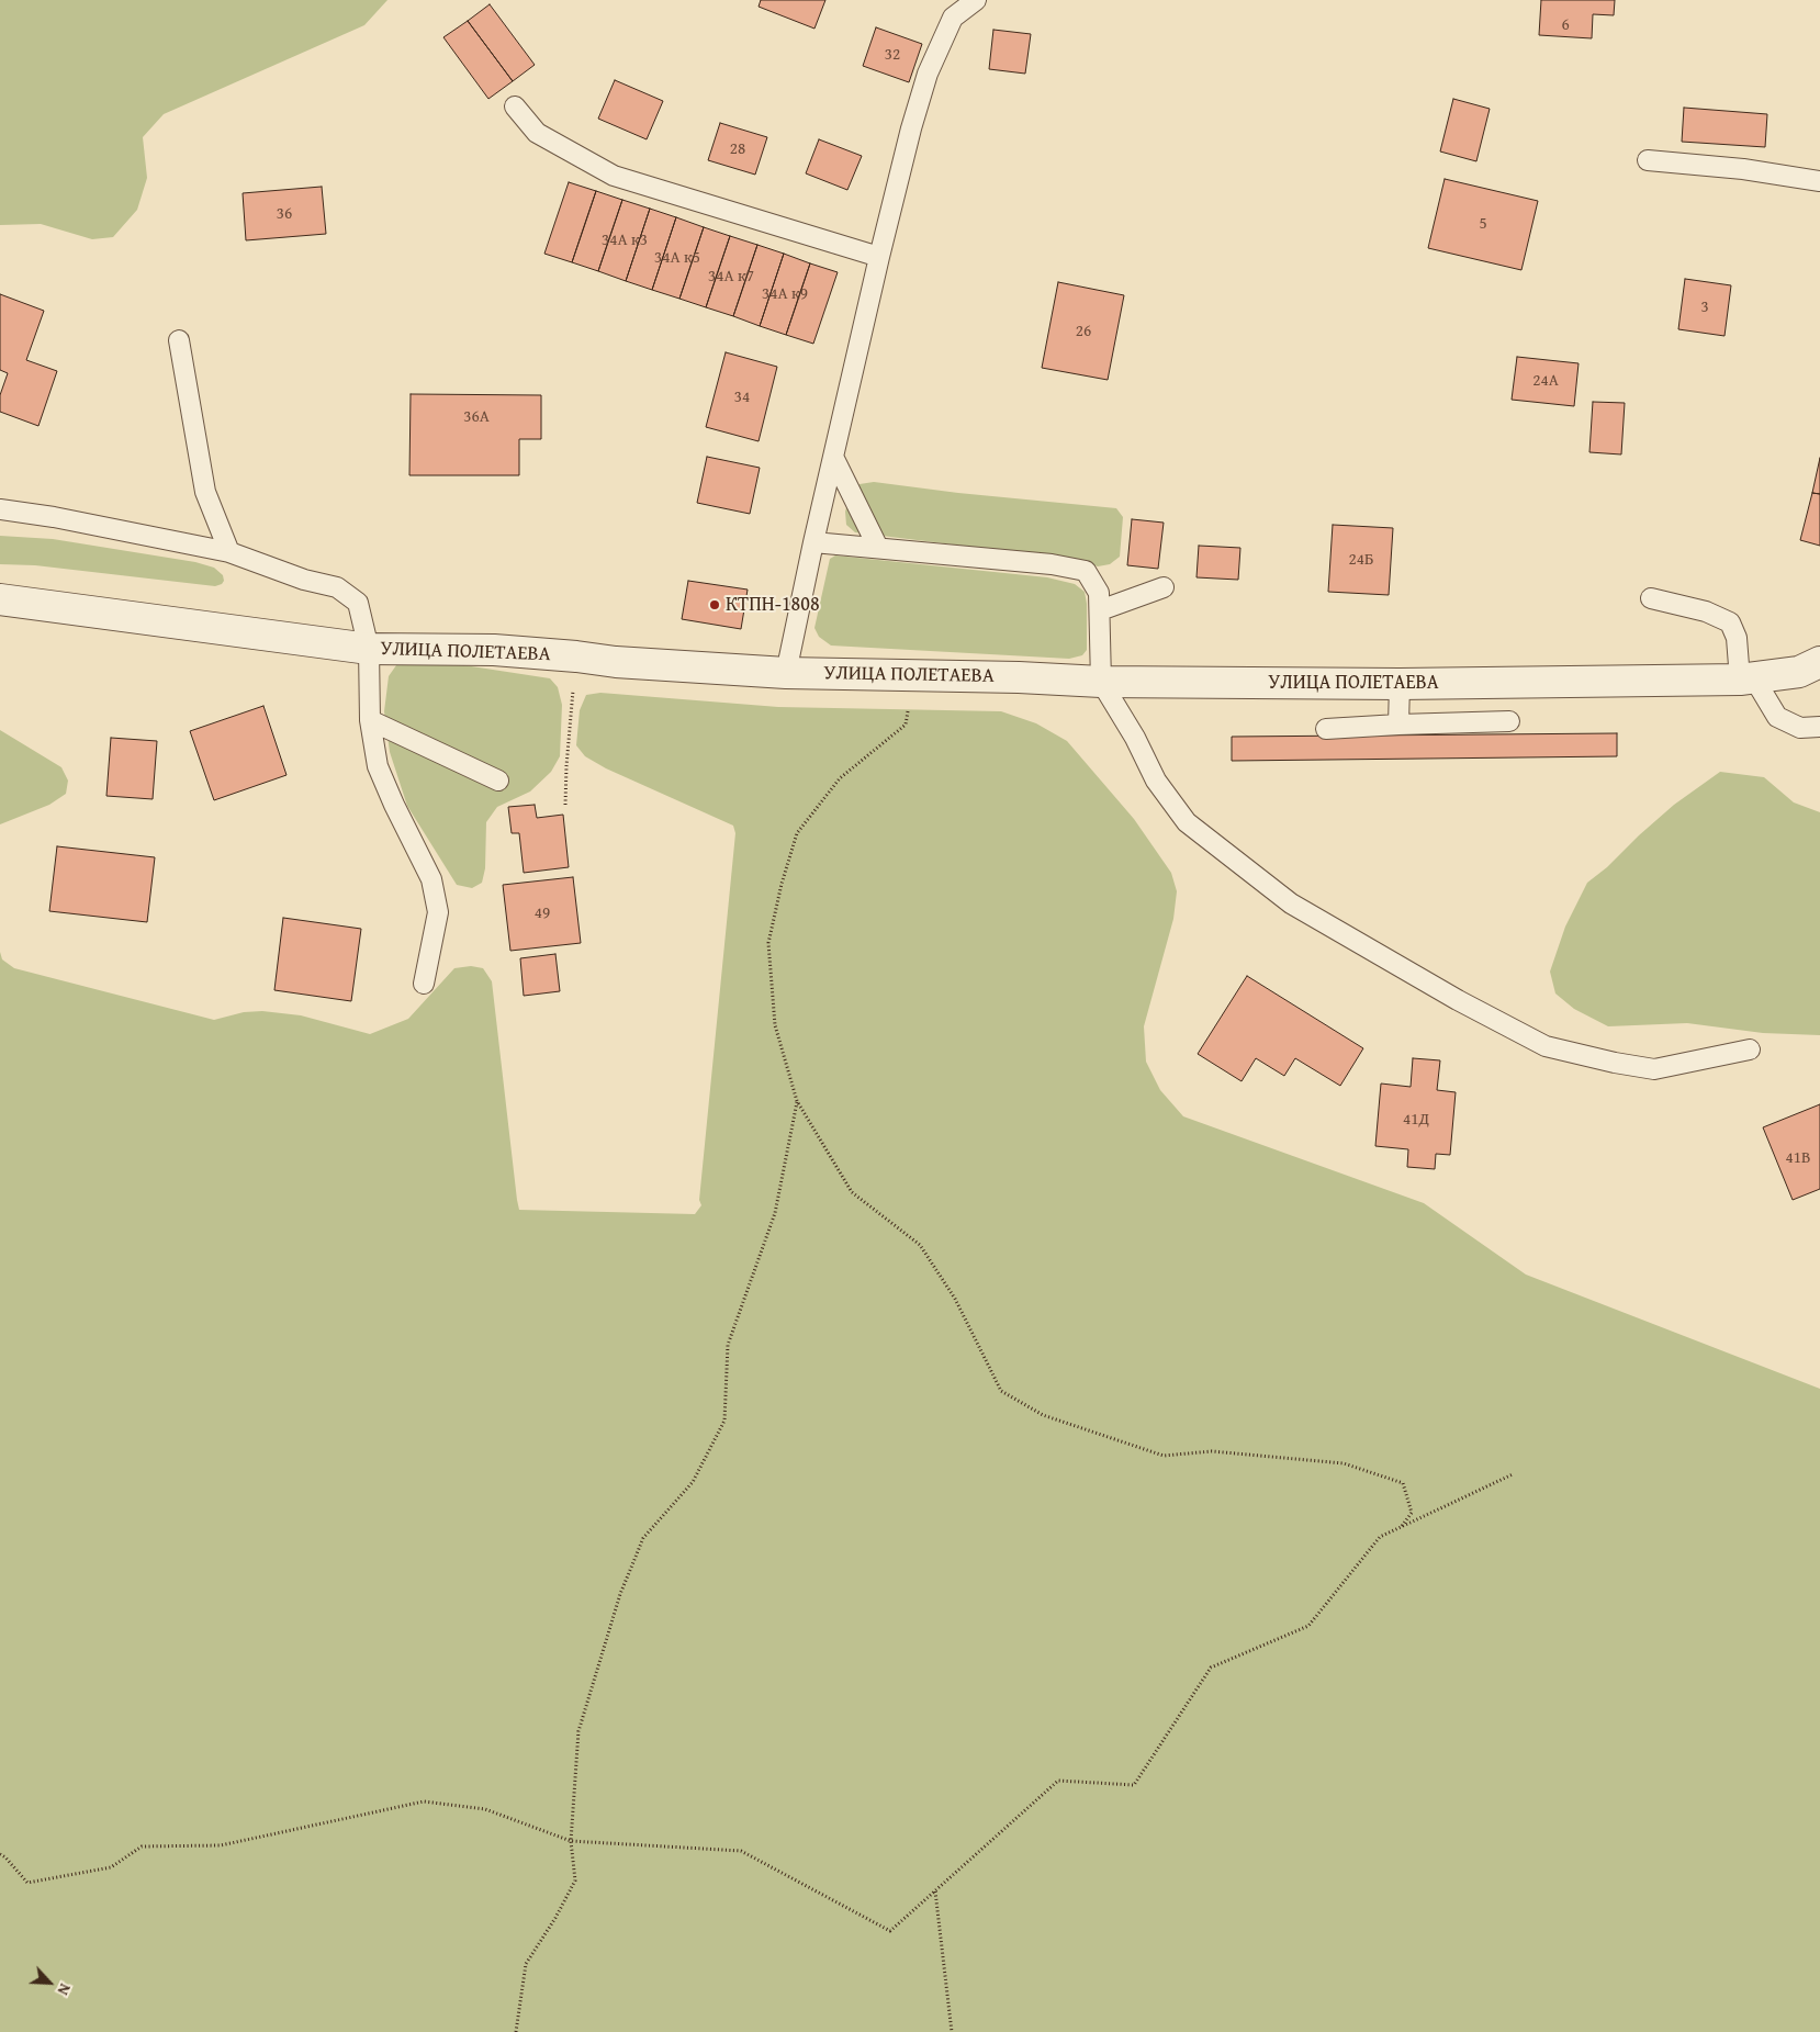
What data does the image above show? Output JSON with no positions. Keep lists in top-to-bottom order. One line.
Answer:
{"streets":{"street":["УЛИЦА ПОЛЕТАЕВА"]},"places":["КТПН-1808"],"house_numbers":["6","32","28","36","5","34А к3","34А к5","34А к7","34А к9","3","26","24А","34","36А","24Б","49","41Д","41В"],"north":"bottom right"}
